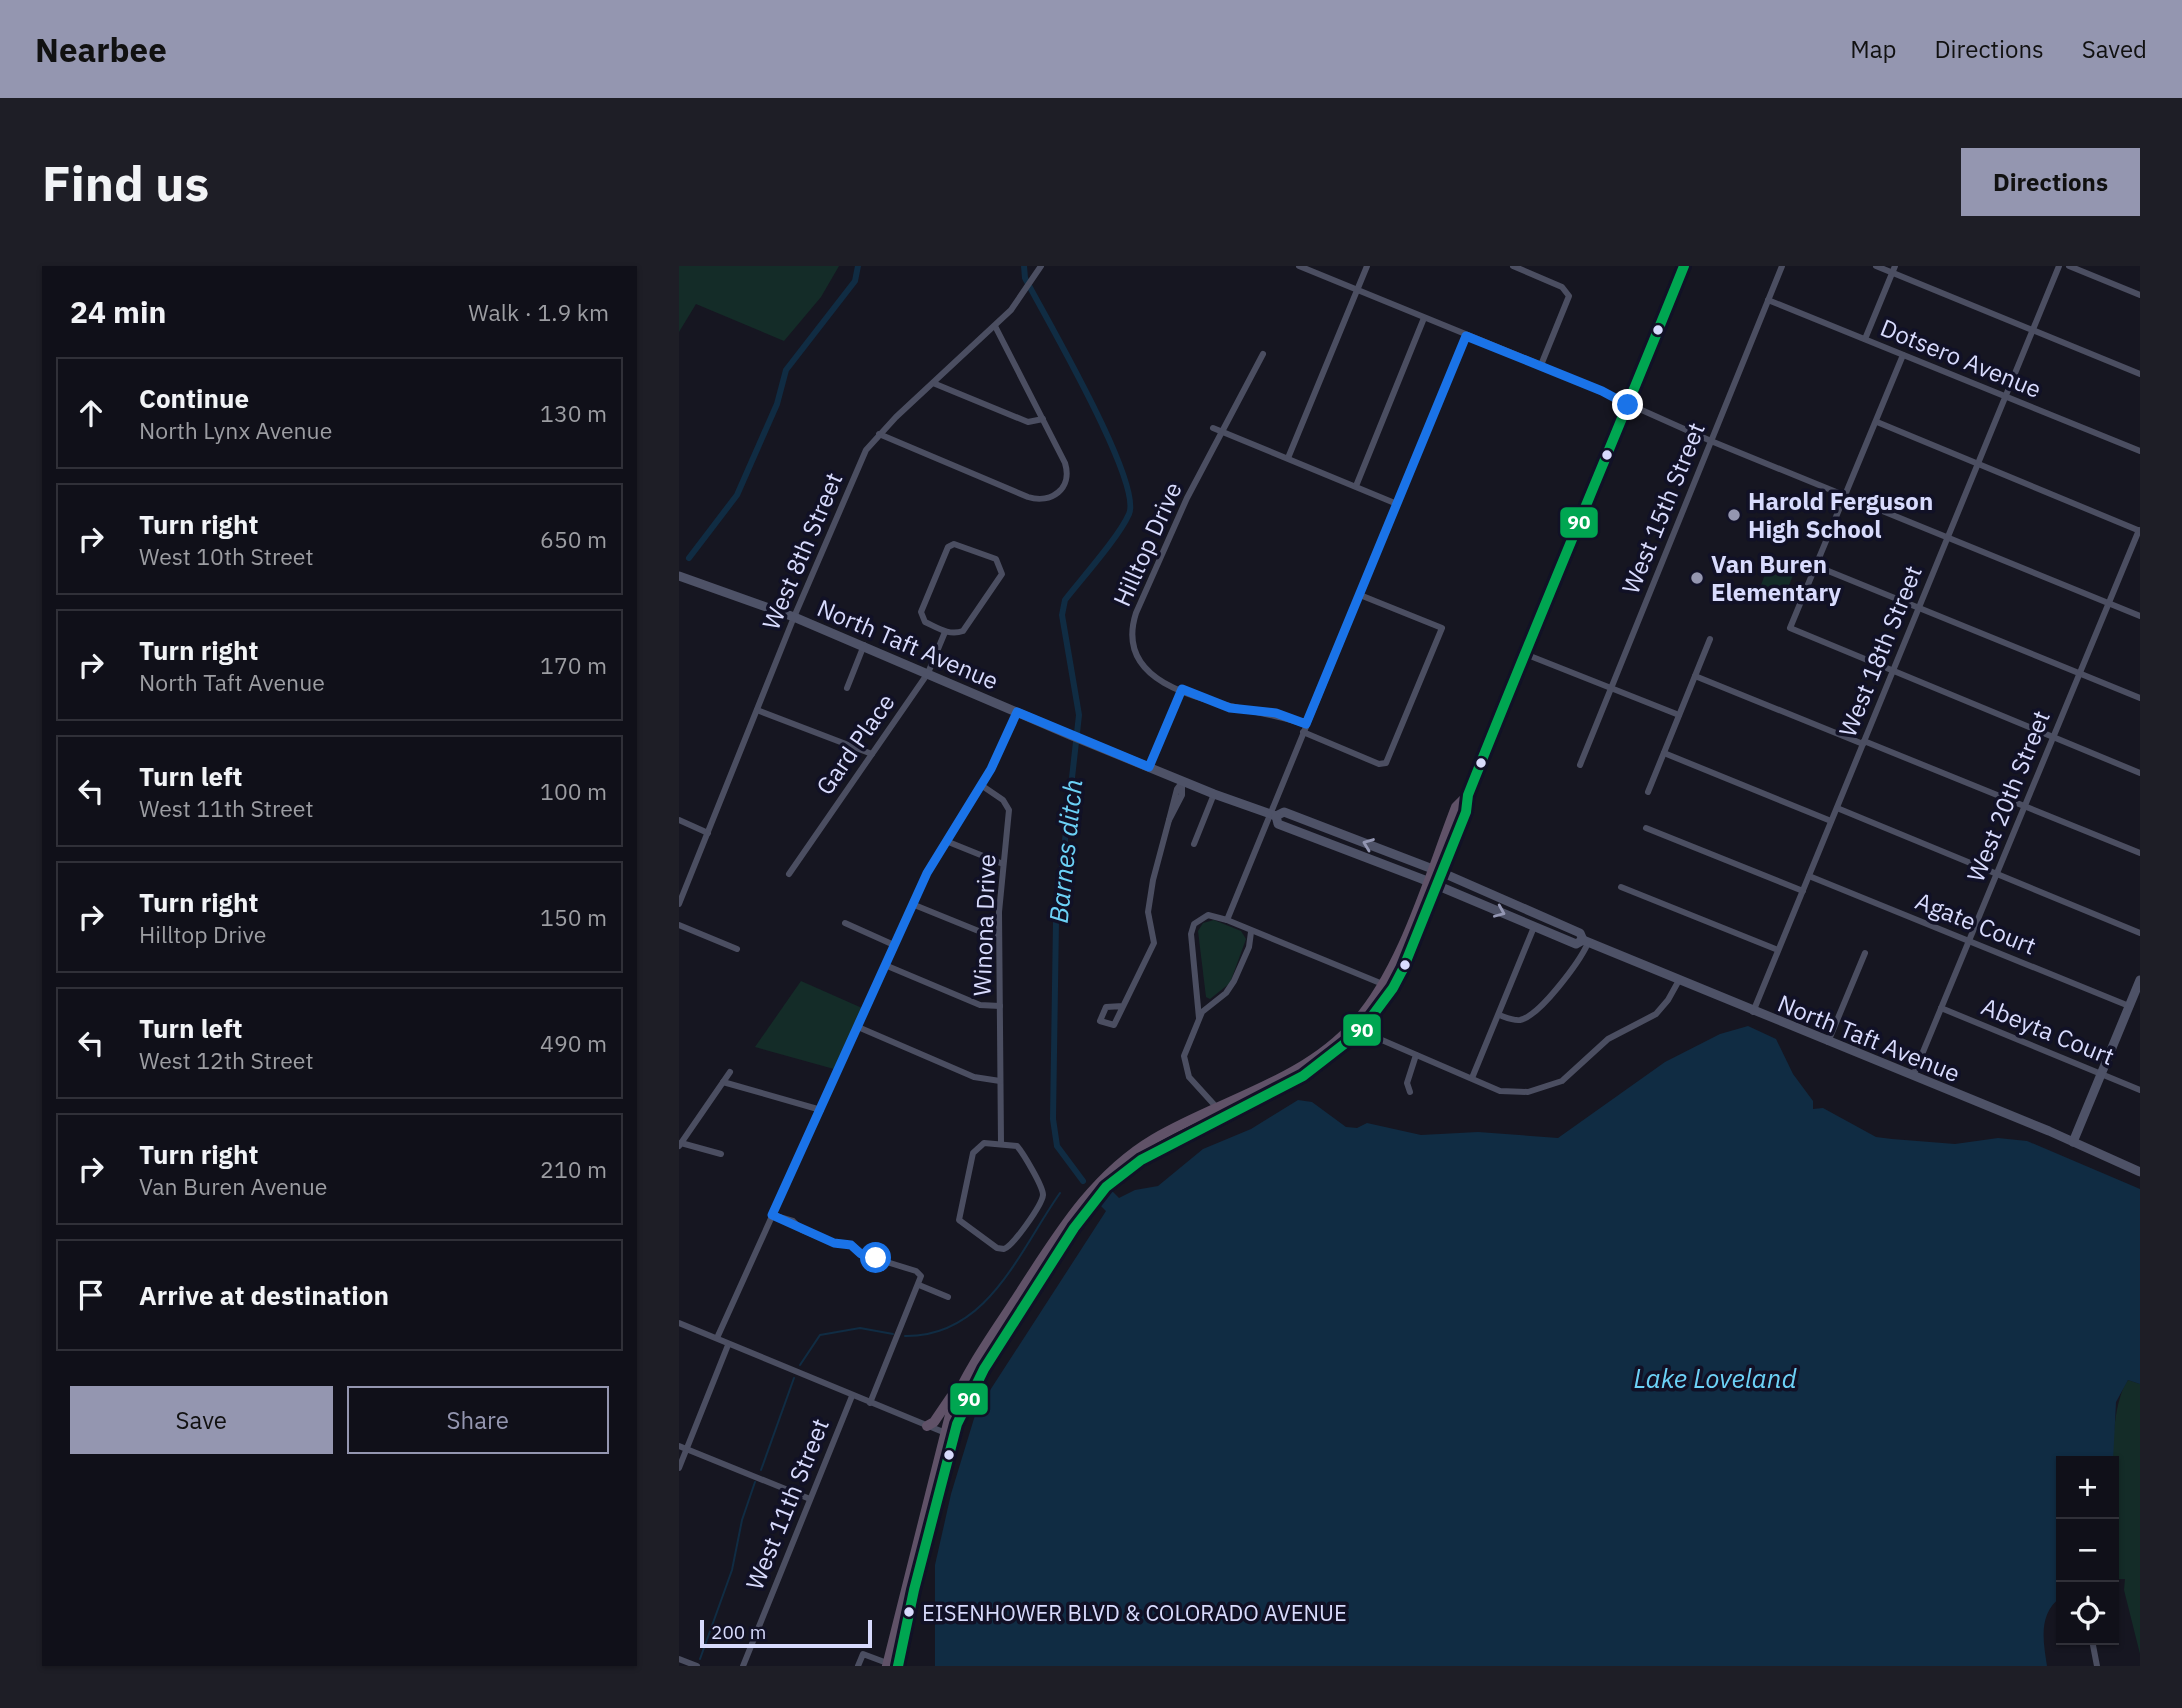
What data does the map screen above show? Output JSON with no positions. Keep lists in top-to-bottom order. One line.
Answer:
{"streets":{"main road":["North Taft Avenue"],"street":["Dotsero Avenue","West 15th Street","Hilltop Drive","West 8th Street","West 18th Street","Gard Place","West 20th Street","Agate Court","Winona Drive","Abeyta Court","West 11th Street"]},"crossings":[["Dotsero Avenue","West 15th Street"],["Dotsero Avenue","West 18th Street"],["West 8th Street","North Taft Avenue"],["North Taft Avenue","West 18th Street"],["North Taft Avenue","Gard Place"],["North Taft Avenue","West 20th Street"],["West 18th Street","Agate Court"],["West 20th Street","Agate Court"],["West 20th Street","Abeyta Court"]],"water":["Barnes ditch","Lake Loveland"],"places":["Harold Ferguson High School","Van Buren Elementary","EISENHOWER BLVD & COLORADO AVENUE"],"lines":["transit line 90"],"scale_bar":"200 m","page":{"header":"Nearbee","nav":["Map","Directions","Saved"],"buttons":["Directions",["Save","Share"]],"title":"Find us","heading":["24 min","Walk · 1.9 km"],"list":[["Continue","North Lynx Avenue","130 m"],["Turn right","West 10th Street","650 m"],["Turn right","North Taft Avenue","170 m"],["Turn left","West 11th Street","100 m"],["Turn right","Hilltop Drive","150 m"],["Turn left","West 12th Street","490 m"],["Turn right","Van Buren Avenue","210 m"],"Arrive at destination"],"map_buttons":["+","−"],"scale":"200 m"}}
